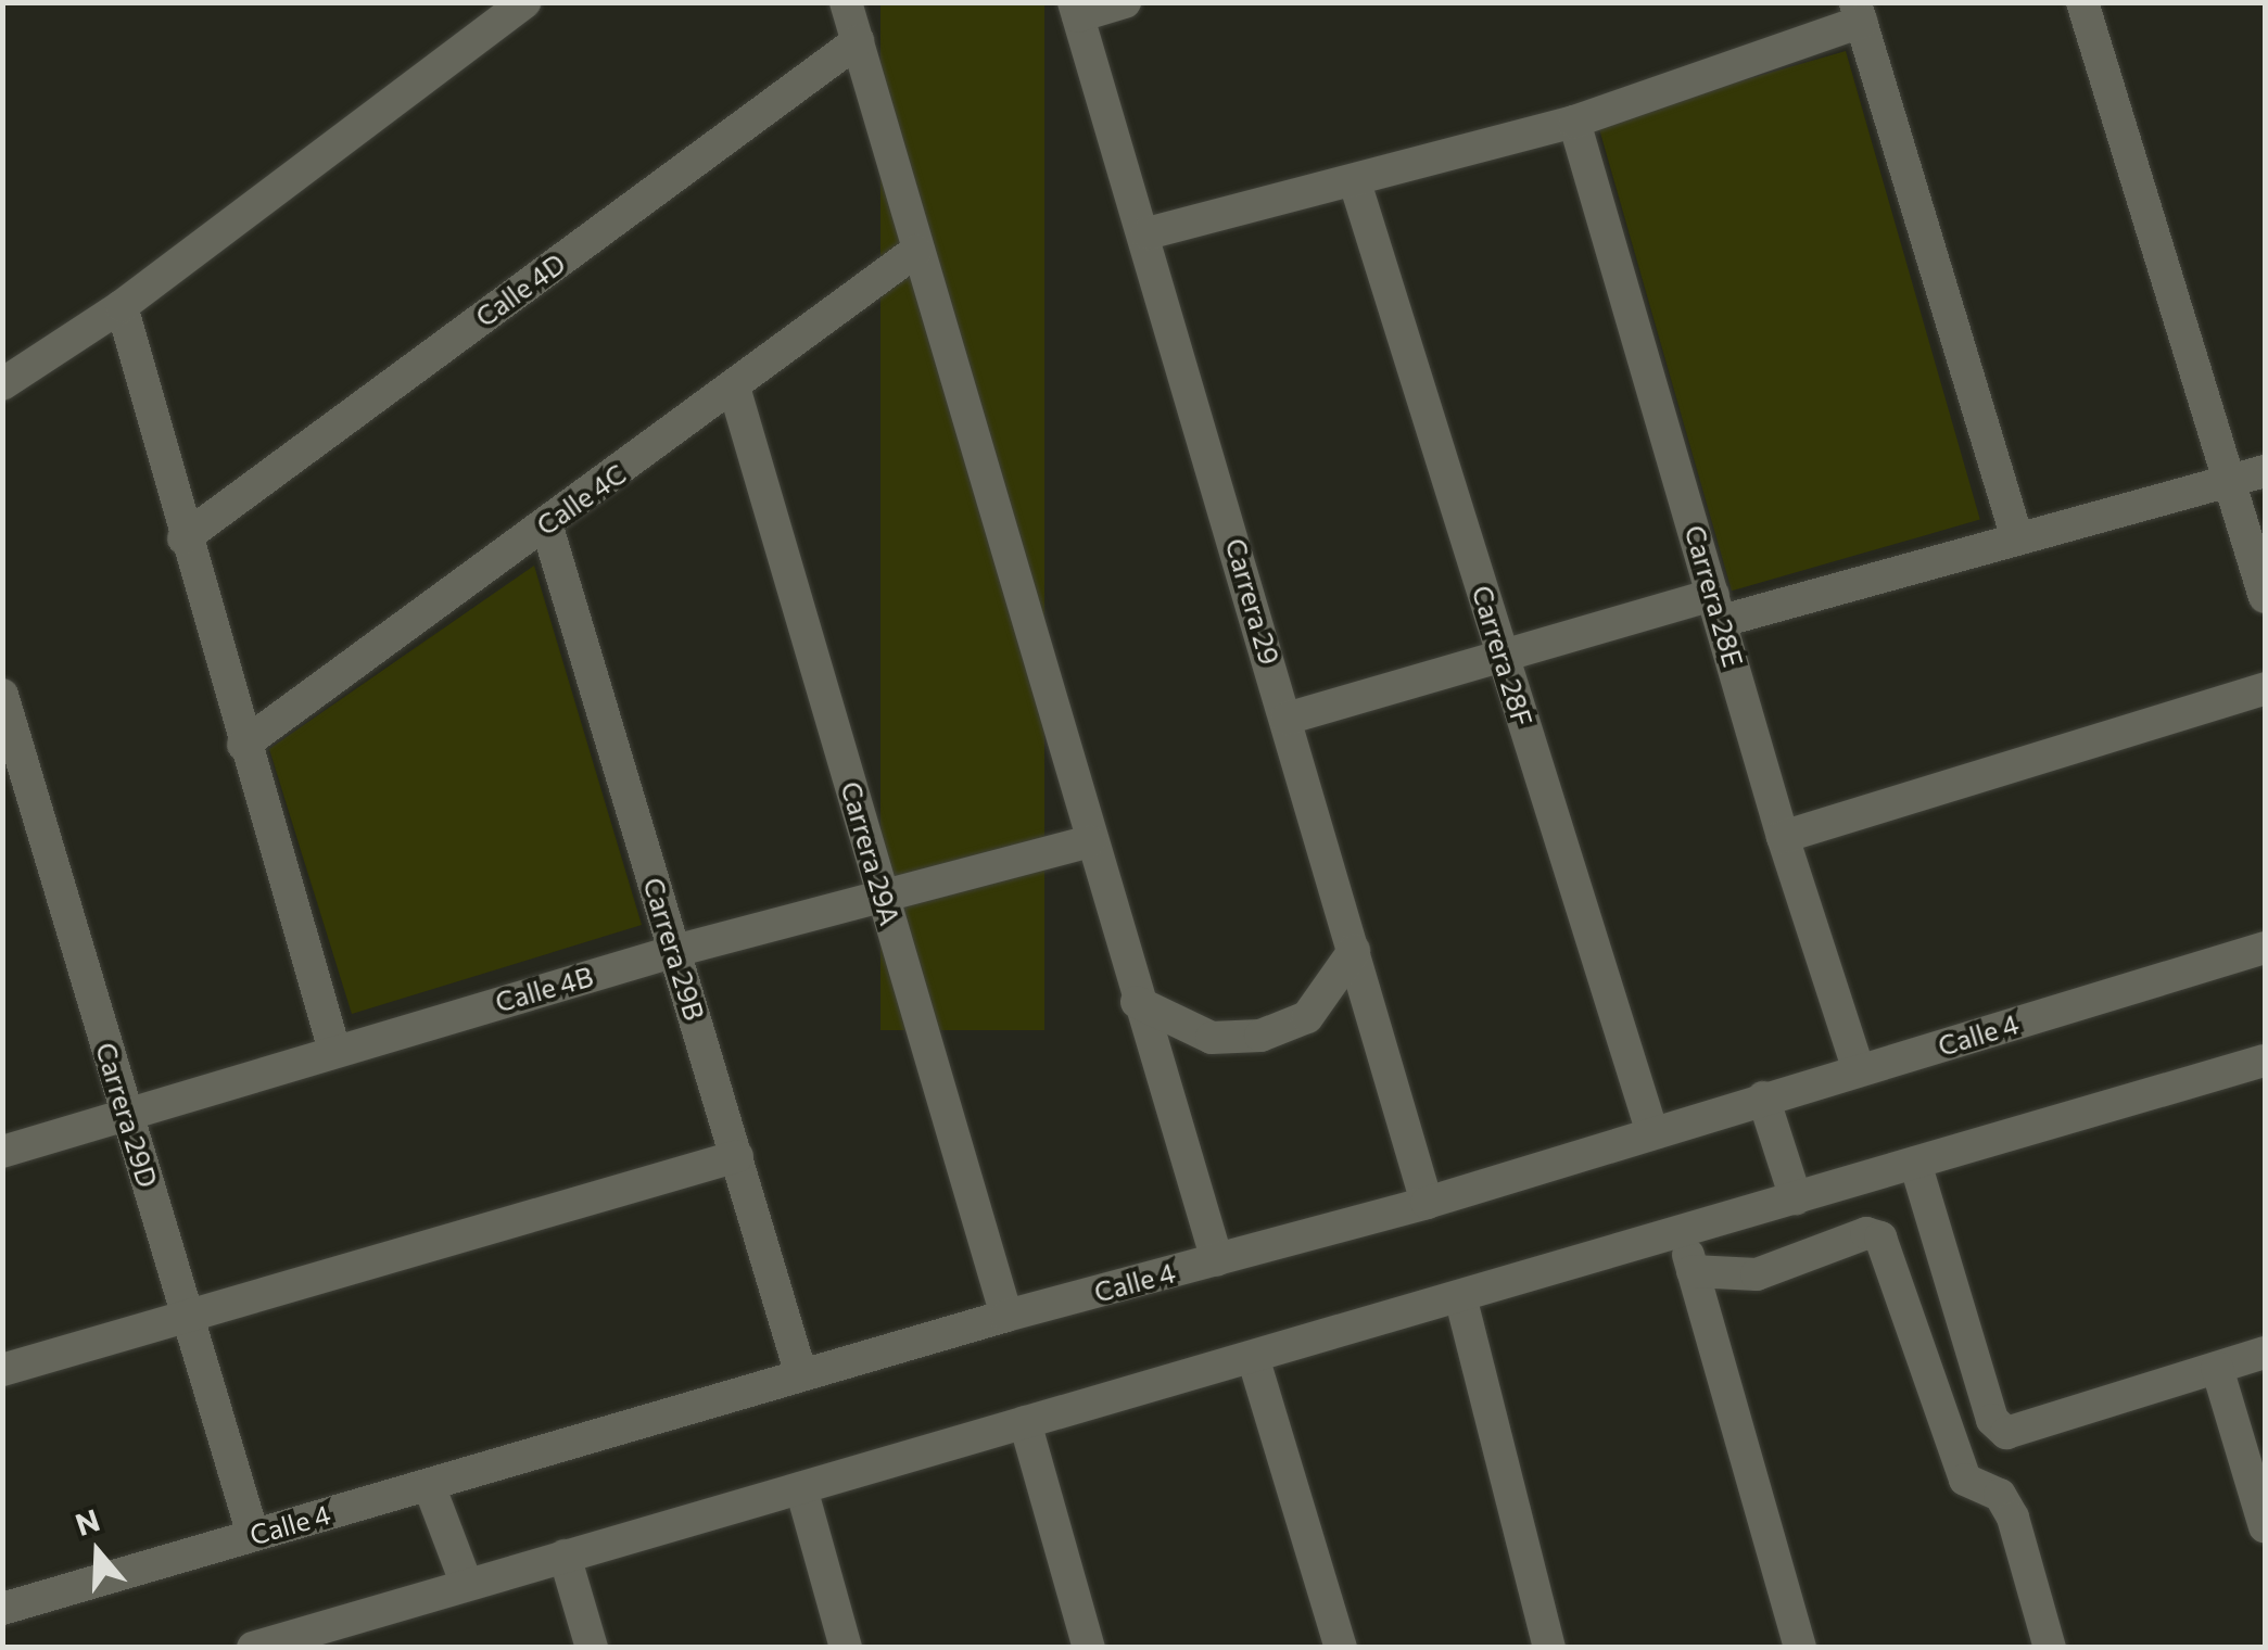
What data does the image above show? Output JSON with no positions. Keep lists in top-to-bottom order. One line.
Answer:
{"streets":{"street":["Calle 4D","Calle 4C","Carrera 28E","Carrera 29","Carrera 28F","Carrera 29A","Carrera 29B","Calle 4B","Calle 4","Carrera 29D"]},"crossings":[["Calle 4C","Carrera 29A"],["Calle 4C","Carrera 29B"],["Carrera 28E","Calle 4"],["Carrera 29","Calle 4"],["Carrera 28F","Calle 4"],["Carrera 29A","Calle 4B"],["Carrera 29A","Calle 4"],["Carrera 29B","Calle 4B"],["Carrera 29B","Calle 4"],["Calle 4B","Carrera 29D"],["Calle 4","Carrera 29D"]],"north":"top"}
